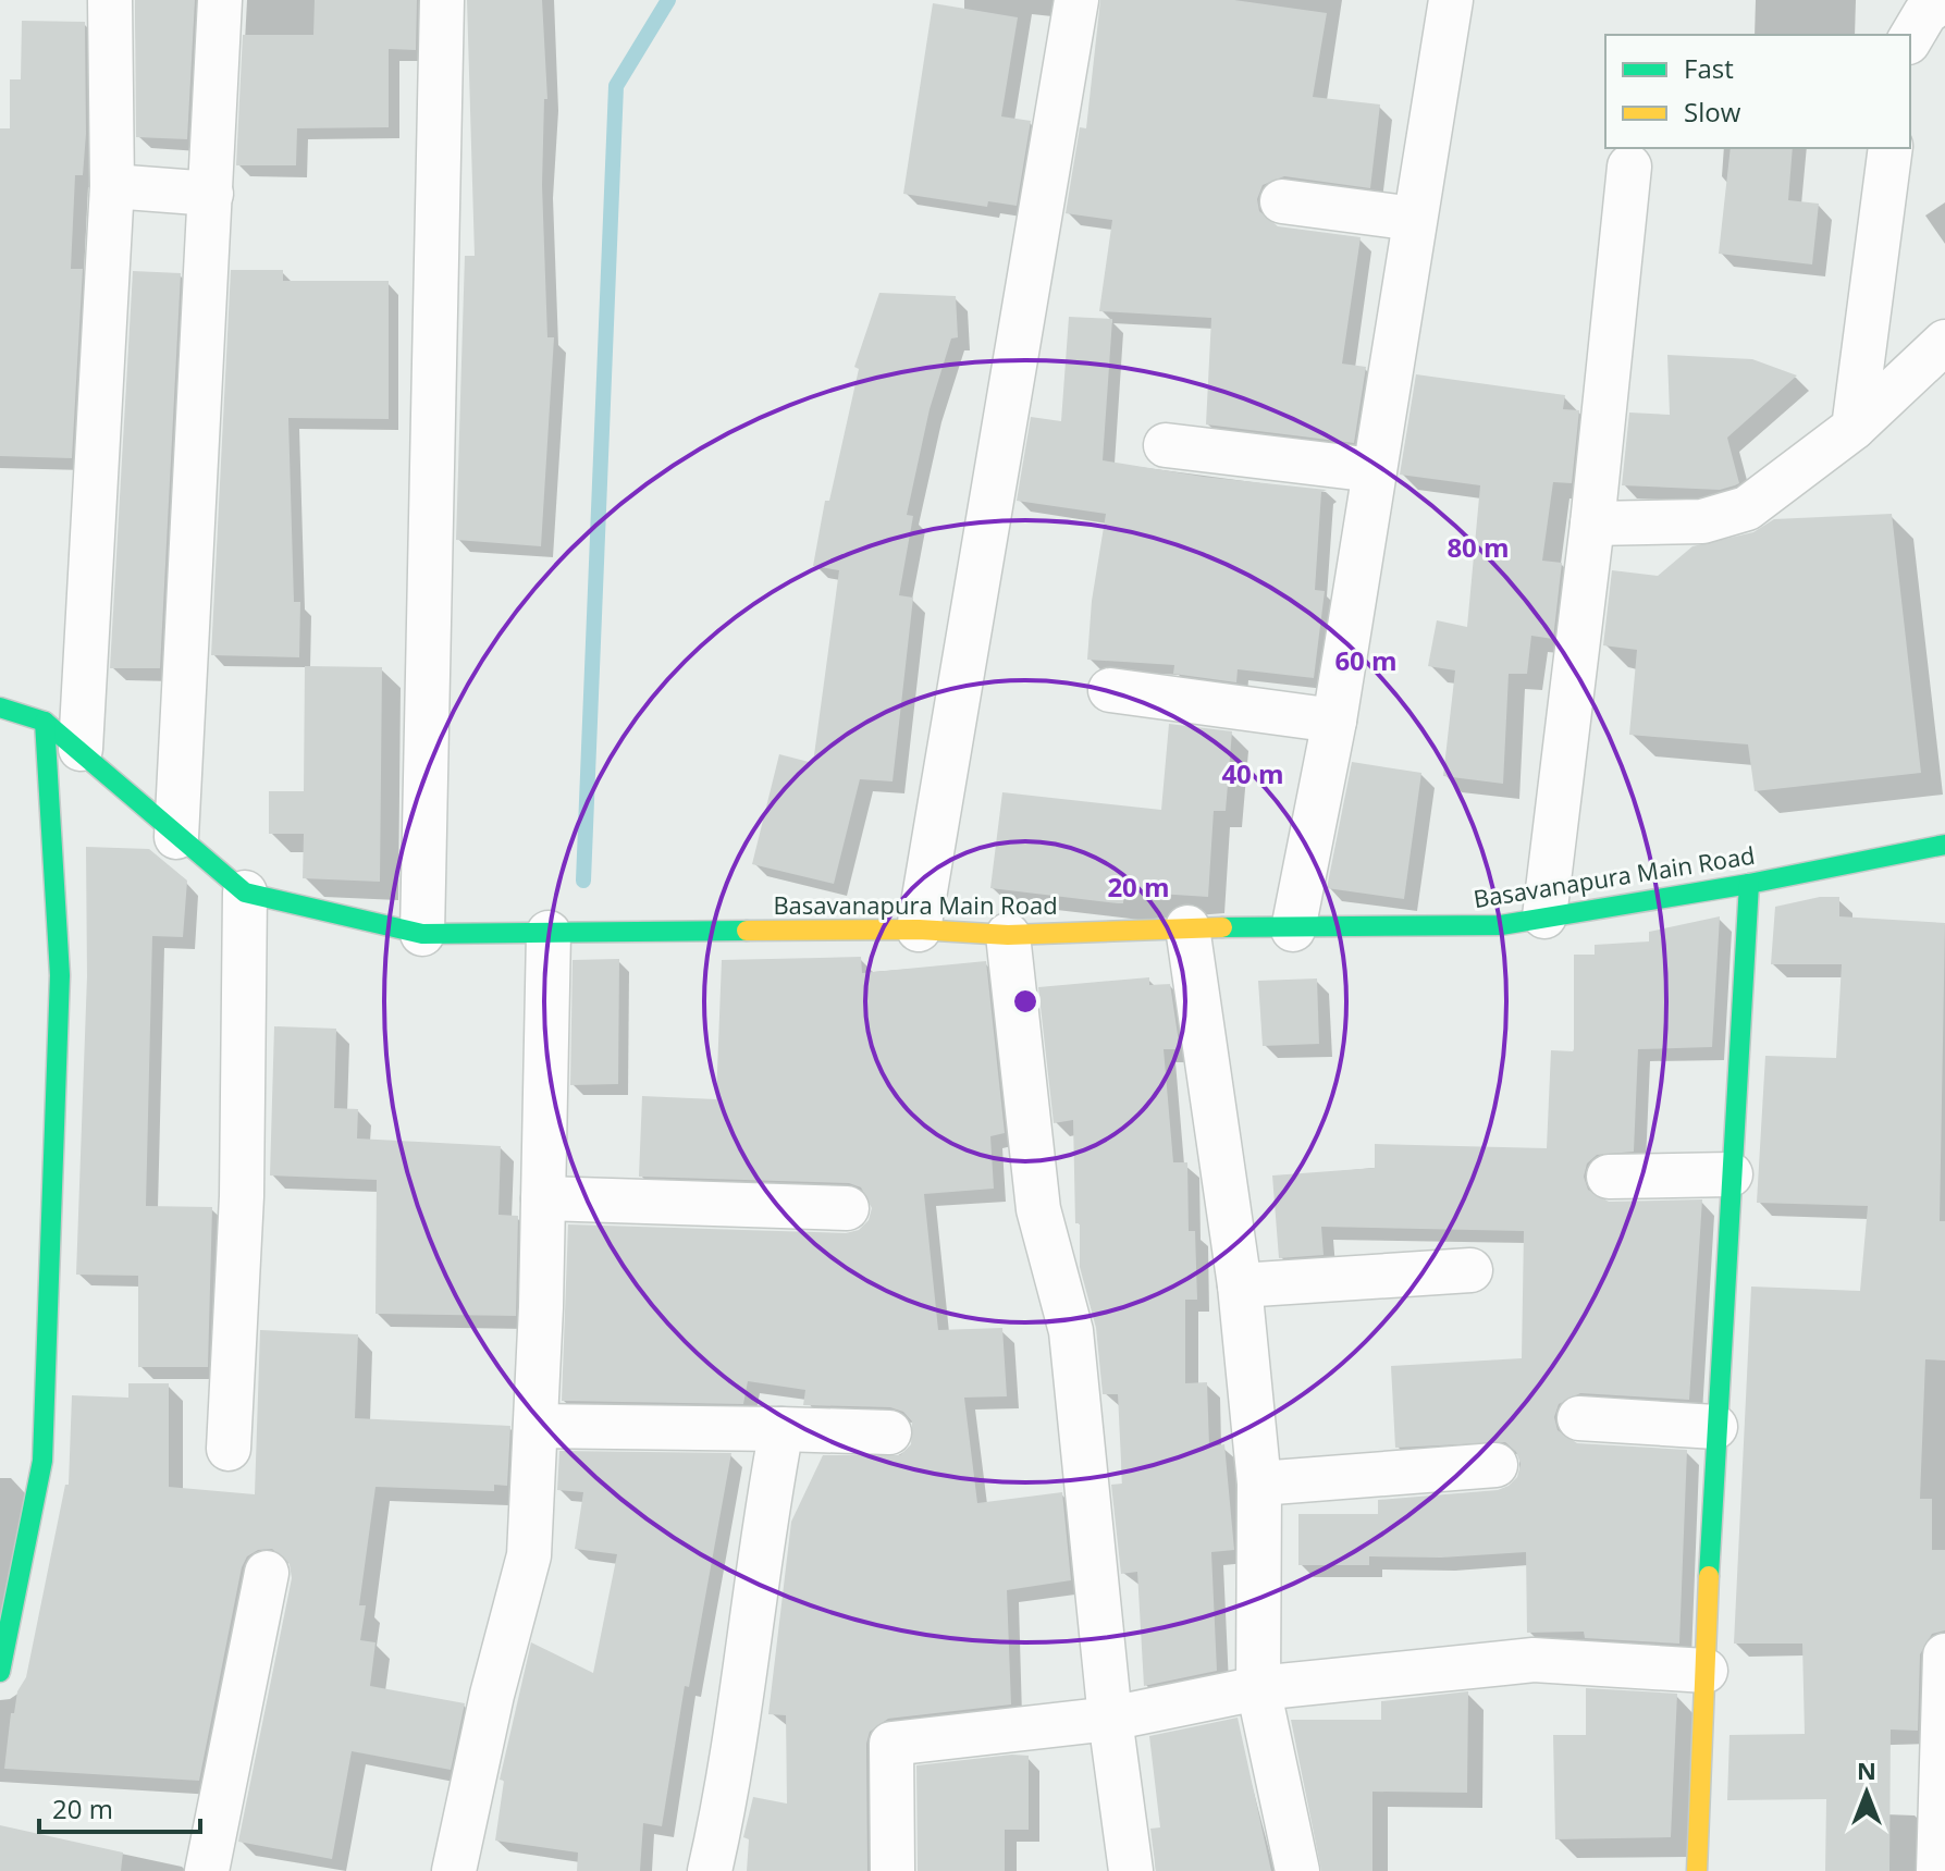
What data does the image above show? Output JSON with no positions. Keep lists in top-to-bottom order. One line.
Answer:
{"streets":{"street":["Basavanapura Main Road"]},"legend":["Fast","Slow"],"scale_bar":"20 m","north":"top","rings":["80 m","60 m","40 m","20 m"]}
